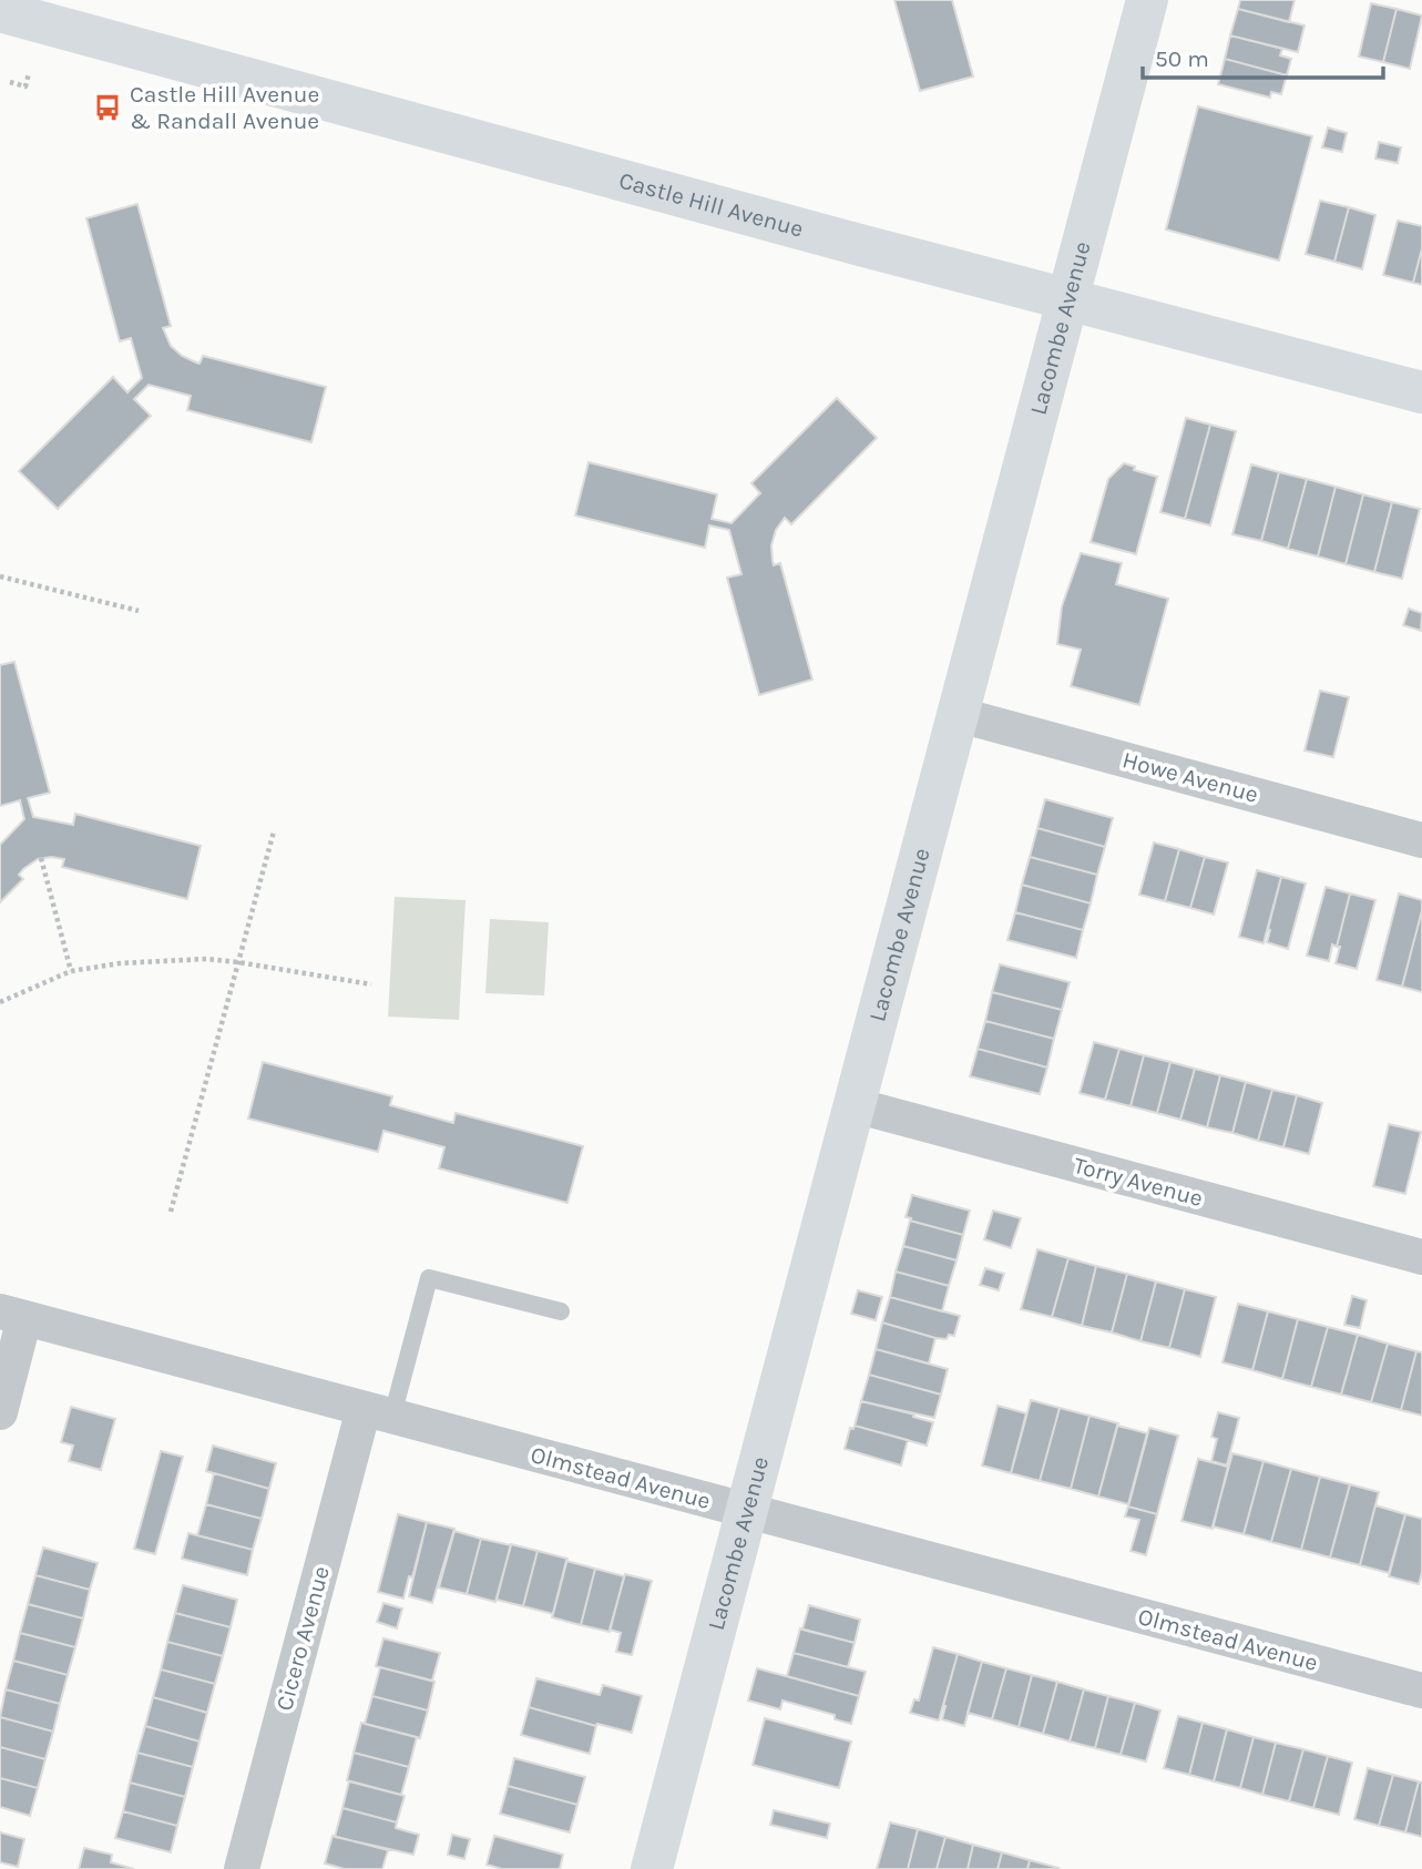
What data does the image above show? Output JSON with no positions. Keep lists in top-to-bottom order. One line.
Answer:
{"streets":{"main road":["Castle Hill Avenue","Lacombe Avenue"],"street":["Howe Avenue","Torry Avenue","Olmstead Avenue","Cicero Avenue"]},"crossings":[["Castle Hill Avenue","Lacombe Avenue"],["Lacombe Avenue","Howe Avenue"],["Lacombe Avenue","Torry Avenue"],["Lacombe Avenue","Olmstead Avenue"],["Olmstead Avenue","Cicero Avenue"]],"places":{"bus stop":["Castle Hill Avenue & Randall Avenue"]},"scale_bar":"50 m"}
